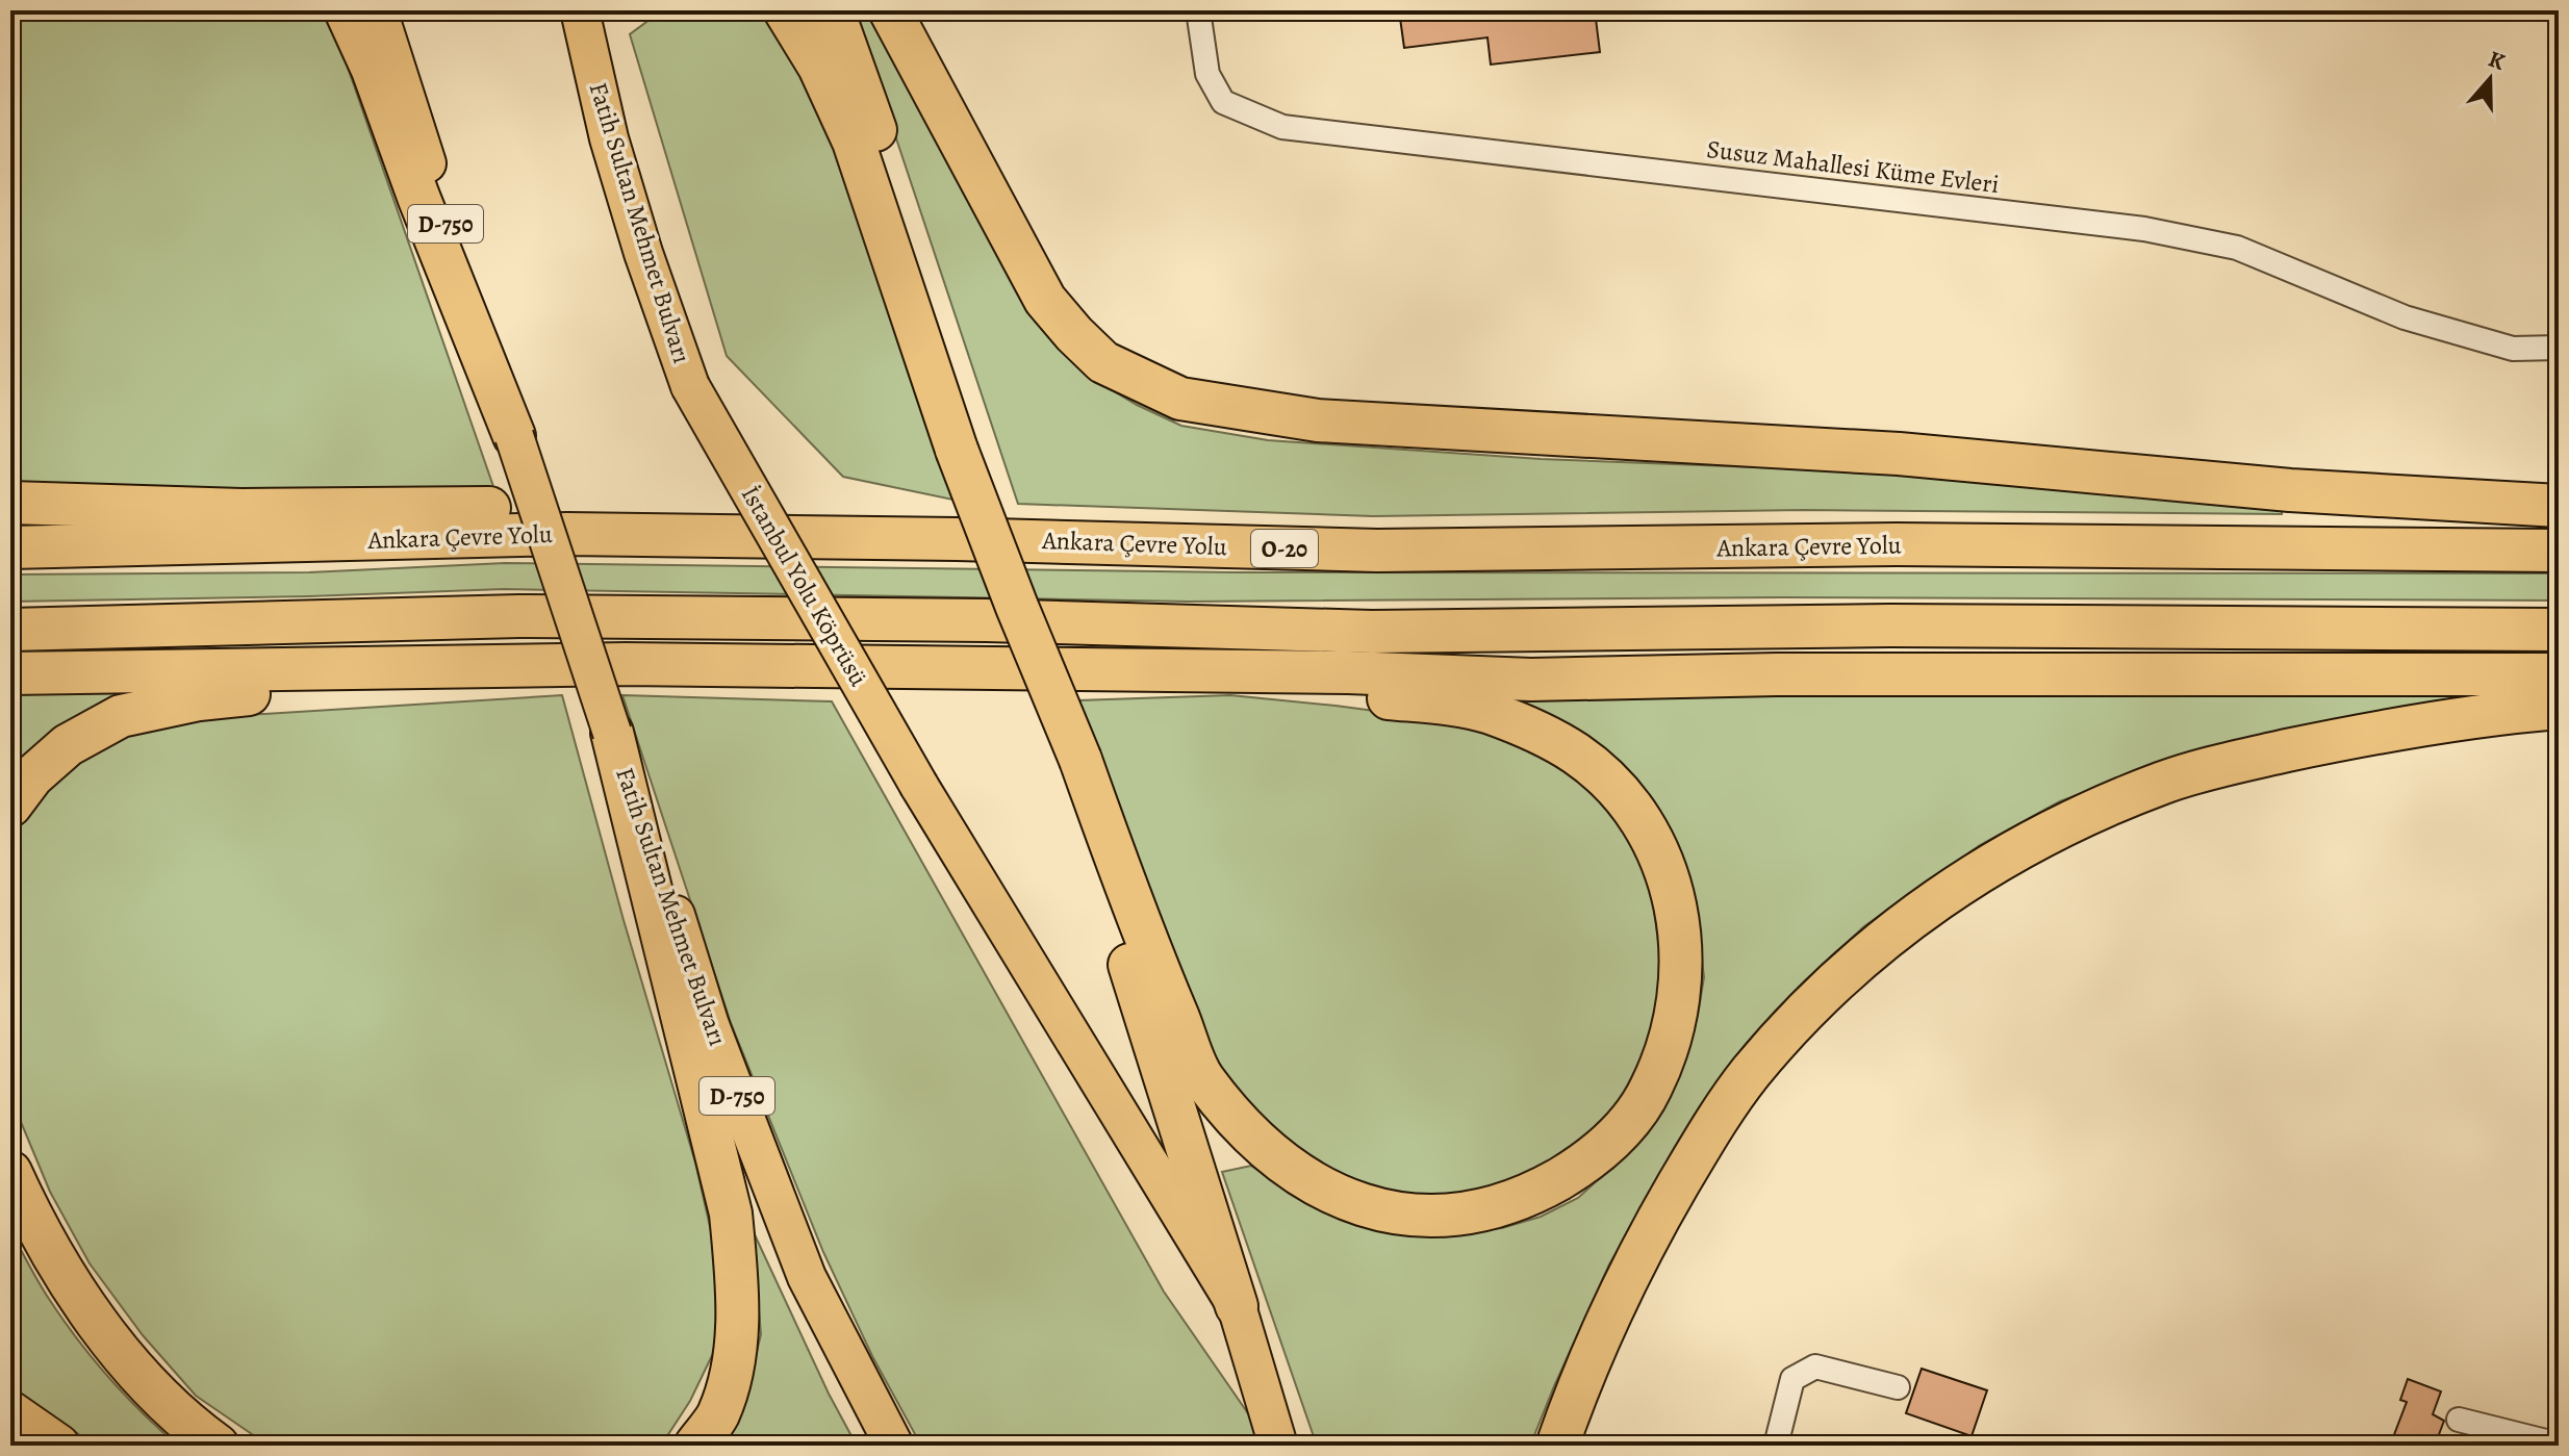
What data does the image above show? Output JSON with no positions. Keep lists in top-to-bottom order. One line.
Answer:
{"streets":{"highway":["Fatih Sultan Mehmet Bulvarı","D-750","Ankara Çevre Yolu","O-20","İstanbul Yolu Köprüsü"],"street":["Susuz Mahallesi Küme Evleri"]},"crossings":[["Fatih Sultan Mehmet Bulvarı","D-750"],["Fatih Sultan Mehmet Bulvarı","İstanbul Yolu Köprüsü"]],"north":"top"}
